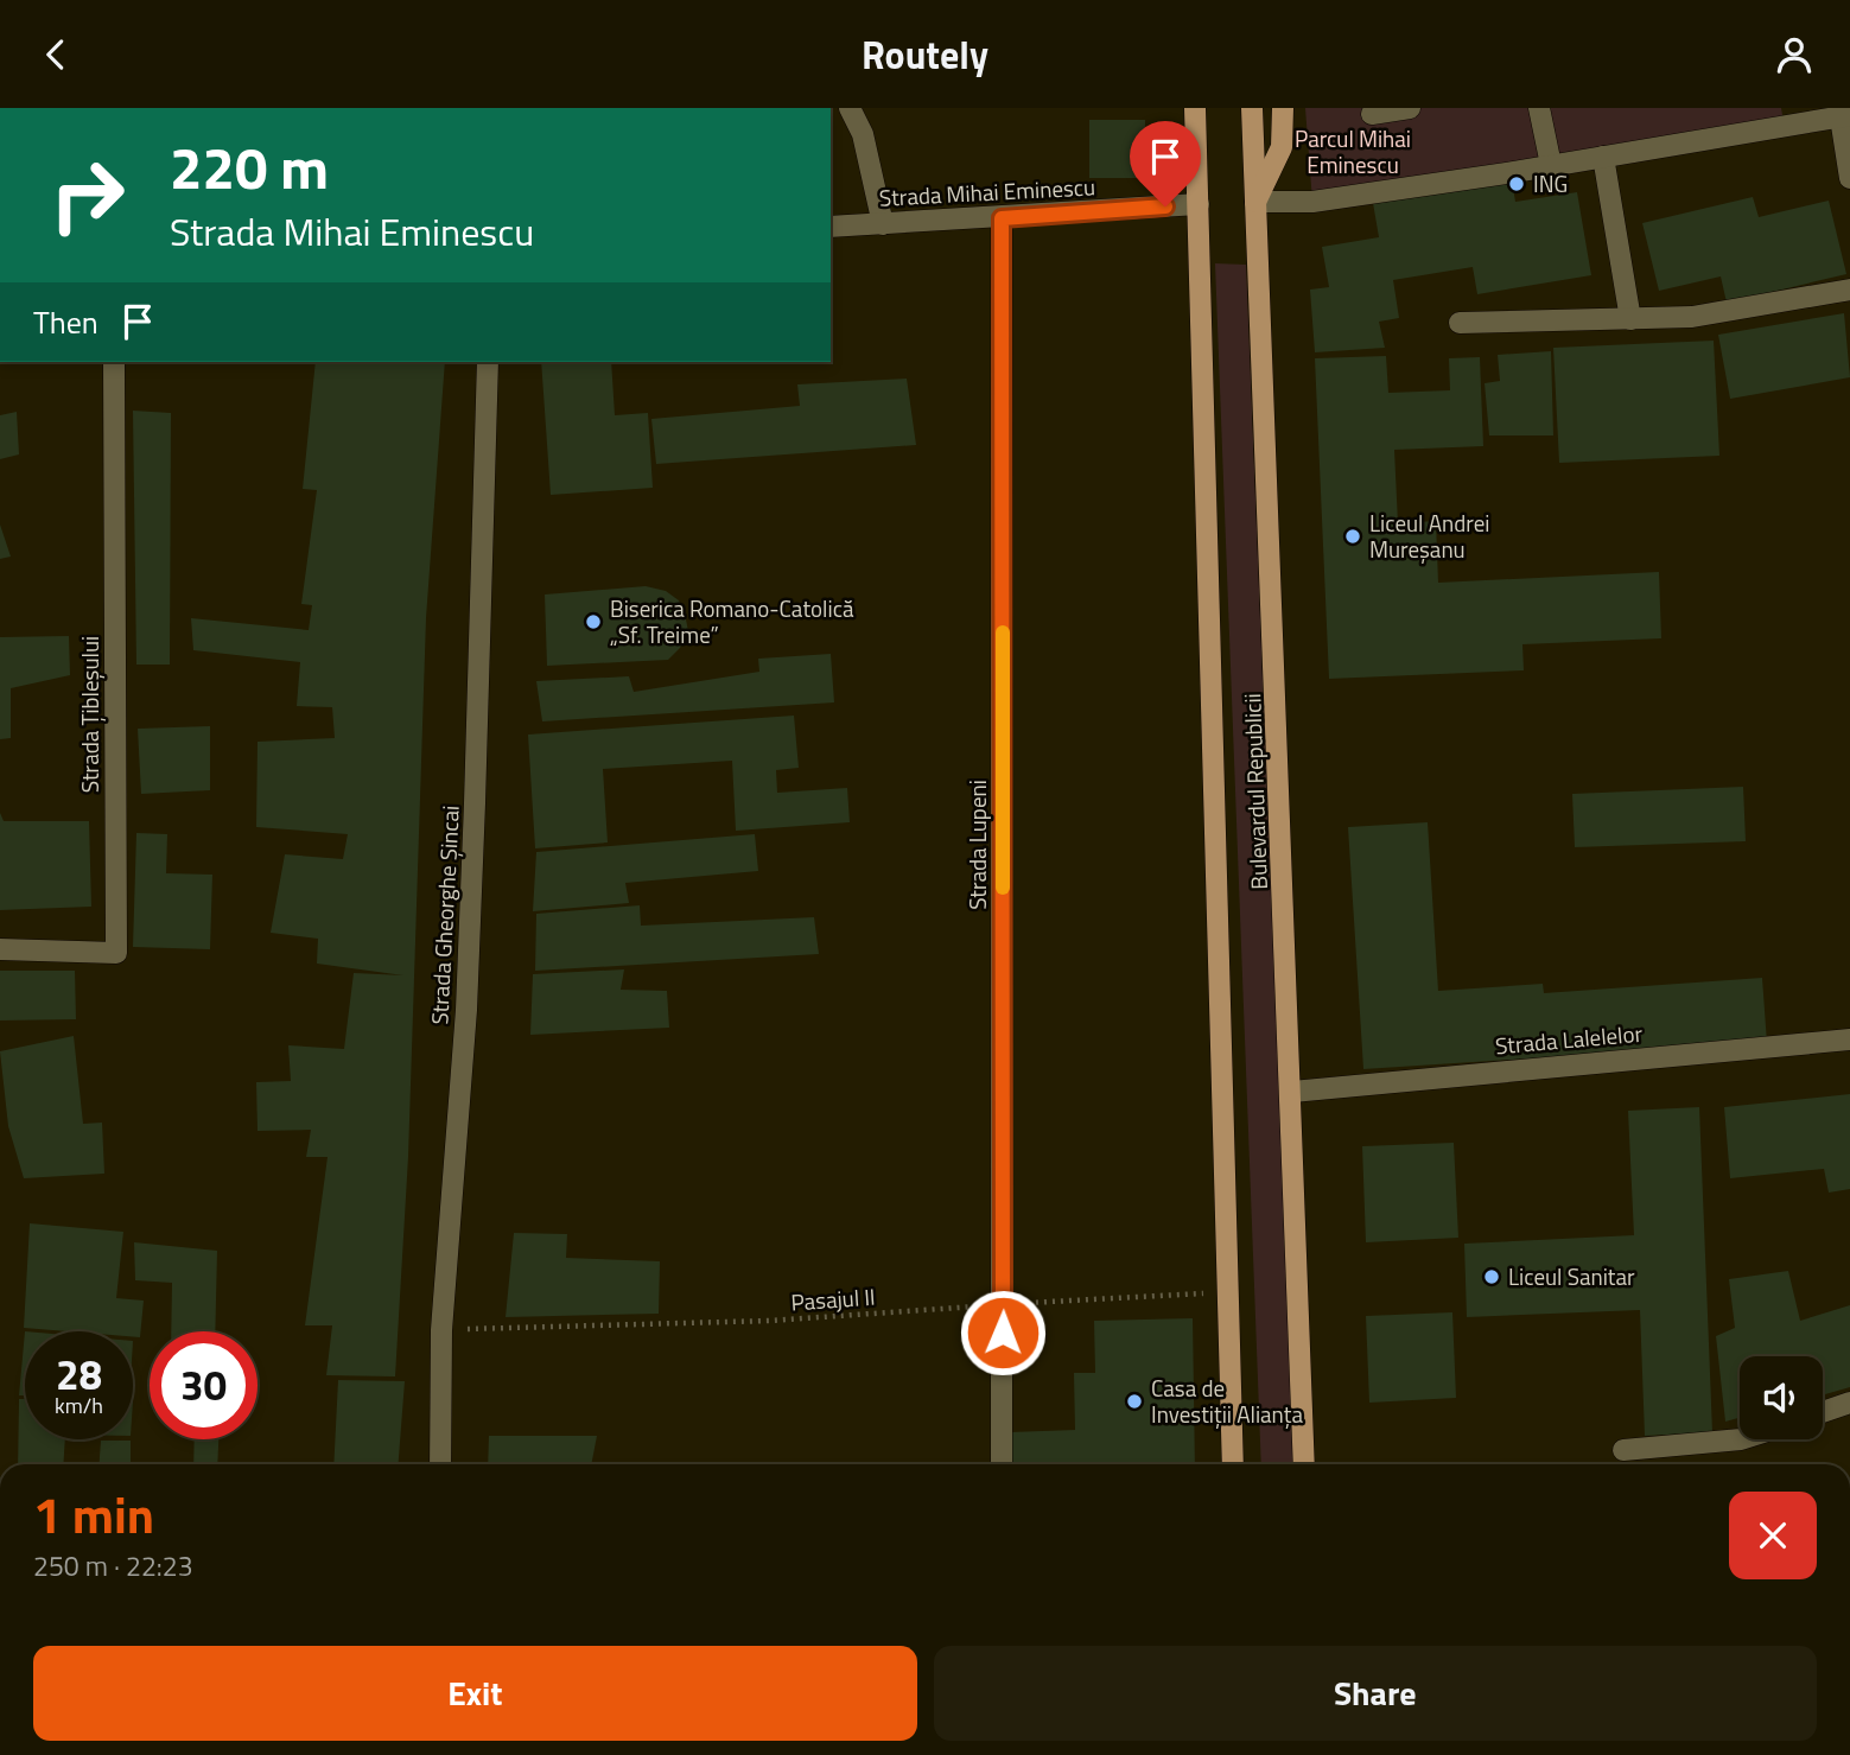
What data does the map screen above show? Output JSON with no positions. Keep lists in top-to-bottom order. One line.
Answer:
{"streets":{"main road":["Bulevardul Republicii"],"street":["Strada Mihai Eminescu","Strada Țibleșului","Strada Lupeni","Strada Gheorghe Șincai","Strada Lalelelor"],"path":["Pasajul II"]},"crossings":[["Strada Mihai Eminescu","Bulevardul Republicii"],["Strada Mihai Eminescu","Strada Lupeni"],["Bulevardul Republicii","Strada Lalelelor"],["Bulevardul Republicii","Pasajul II"],["Strada Lupeni","Pasajul II"],["Strada Gheorghe Șincai","Pasajul II"]],"parks":["Parcul Mihai Eminescu"],"places":["ING","Liceul Andrei Mureșanu","Biserica Romano-Catolică „Sf. Treime”","Liceul Sanitar","Casa de Investiții Alianța"],"page":{"header":"Routely","turn":["220 m","Strada Mihai Eminescu"],"then":"Then","speed":"28 km/h","limit":"30","heading":["1 min","250 m · 22:23"],"buttons":["Exit","Share"]}}
